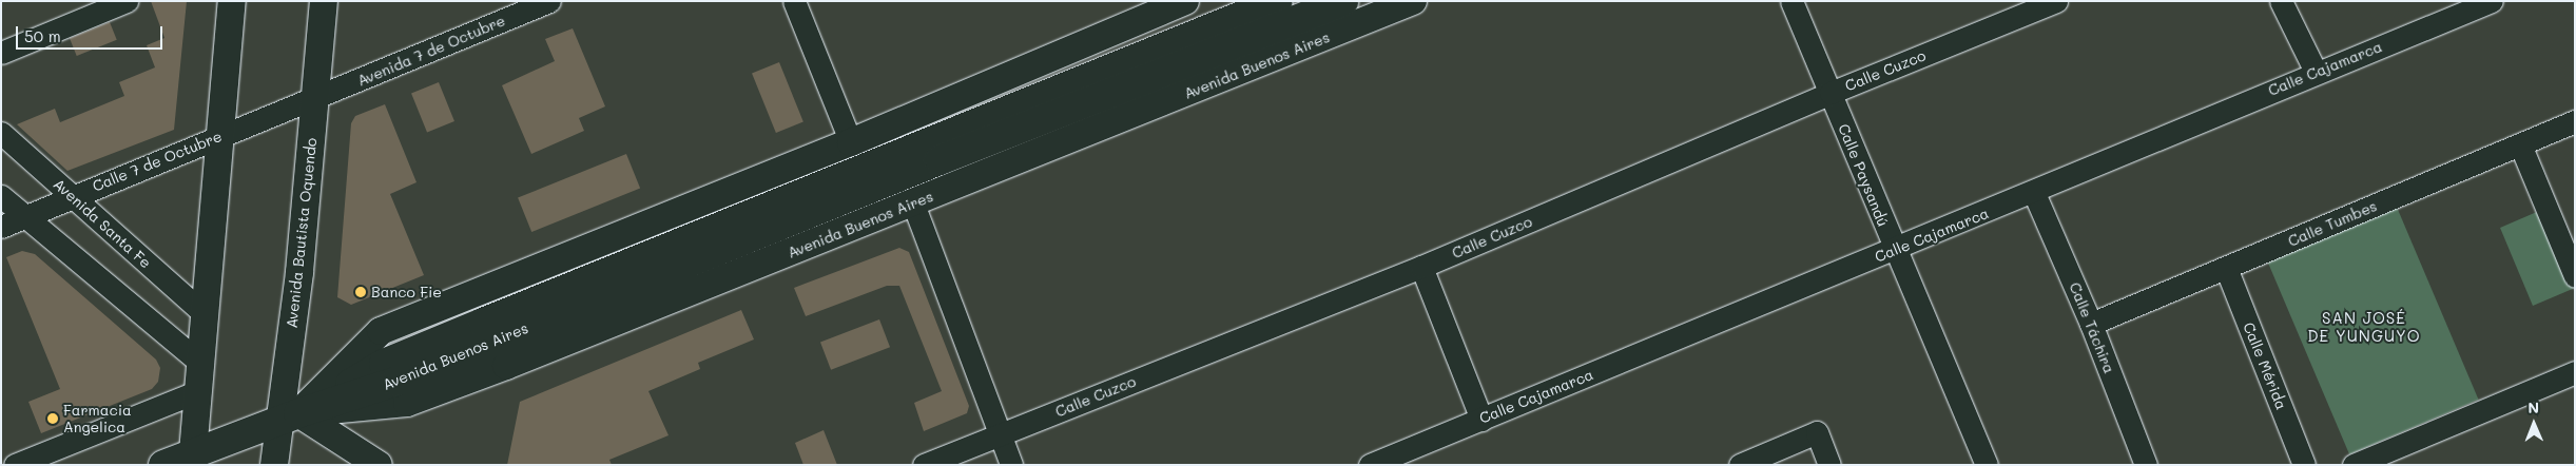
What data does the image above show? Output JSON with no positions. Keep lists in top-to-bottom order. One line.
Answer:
{"streets":{"highway":["Avenida Buenos Aires"],"main road":["Avenida Bautista Oquendo"],"street":["Avenida 7 de Octubre","Calle Cajamarca","Calle Cuzco","Calle 7 de Octubre","Calle Paysandú","Avenida Santa Fe","Calle Tumbes","Calle Táchira","Calle Mérida"]},"crossings":[["Avenida 7 de Octubre","Calle 7 de Octubre"],["Avenida 7 de Octubre","Avenida Bautista Oquendo"],["Avenida Buenos Aires","Avenida Bautista Oquendo"],["Calle Cajamarca","Calle Paysandú"],["Calle Cajamarca","Calle Táchira"],["Calle Cuzco","Calle Paysandú"],["Calle 7 de Octubre","Avenida Santa Fe"],["Calle 7 de Octubre","Avenida Bautista Oquendo"],["Calle Tumbes","Calle Táchira"],["Calle Tumbes","Calle Mérida"]],"districts":["SAN JOSÉ DE YUNGUYO"],"places":["Banco Fie","Farmacia Angelica"],"scale_bar":"50 m","north":"top"}
